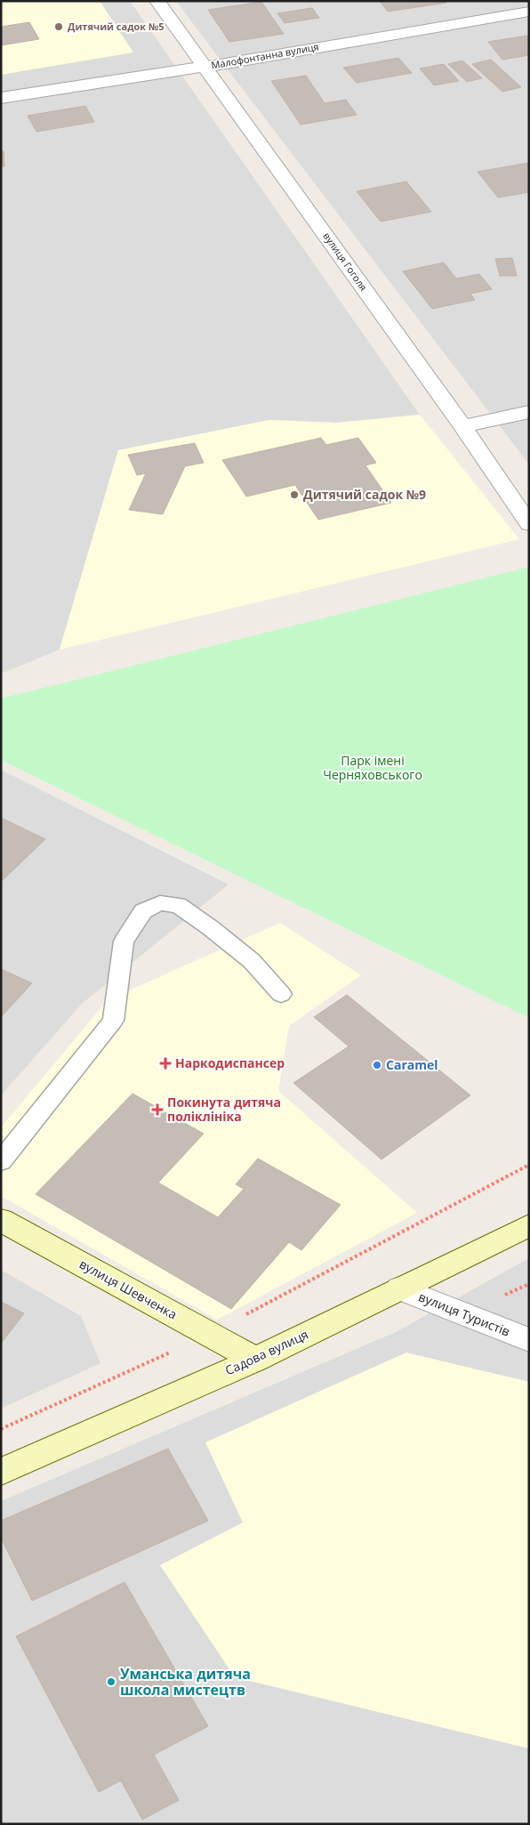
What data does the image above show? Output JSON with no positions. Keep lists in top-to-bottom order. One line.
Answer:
{"streets":{"street":["Малофонтанна вулиця","вулиця Гоголя","вулиця Шевченка","вулиця Туристів","Садова вулиця"]},"crossings":[["Малофонтанна вулиця","вулиця Гоголя"],["вулиця Шевченка","Садова вулиця"],["вулиця Туристів","Садова вулиця"]],"parks":["Парк імені Черняховського"],"places":{"other":["Дитячий садок №5","Дитячий садок №9","Caramel","Уманська дитяча школа мистецтв"],"health":["Наркодиспансер","Покинута дитяча поліклініка"]}}
